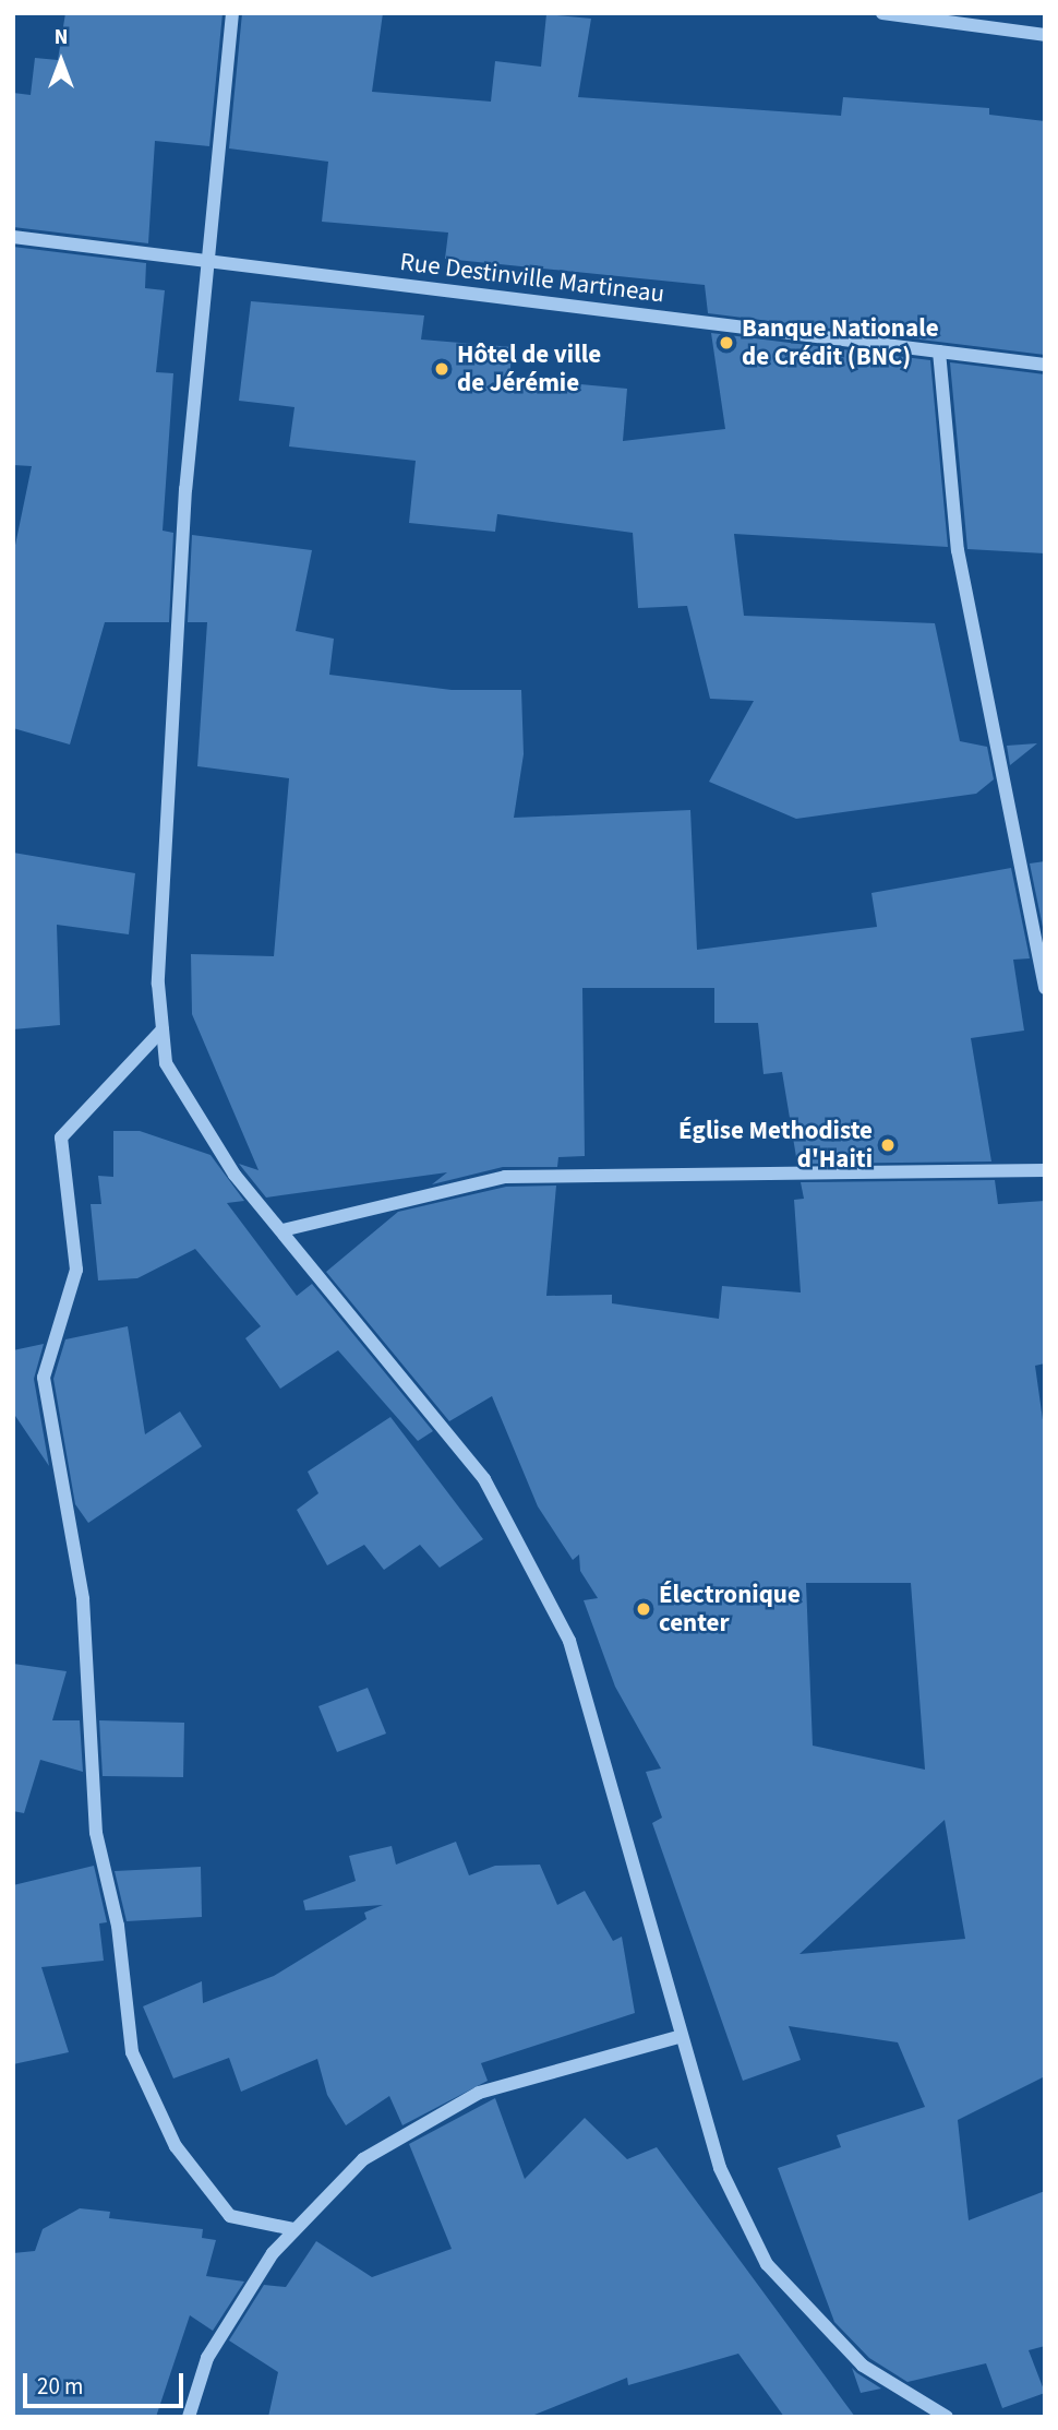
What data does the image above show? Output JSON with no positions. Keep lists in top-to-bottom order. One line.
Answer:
{"streets":{"street":["Rue Destinville Martineau"]},"places":["Banque Nationale de Crédit (BNC)","Hôtel de ville de Jérémie","Église Methodiste d'Haiti","Électronique center"],"scale_bar":"20 m","north":"top"}
